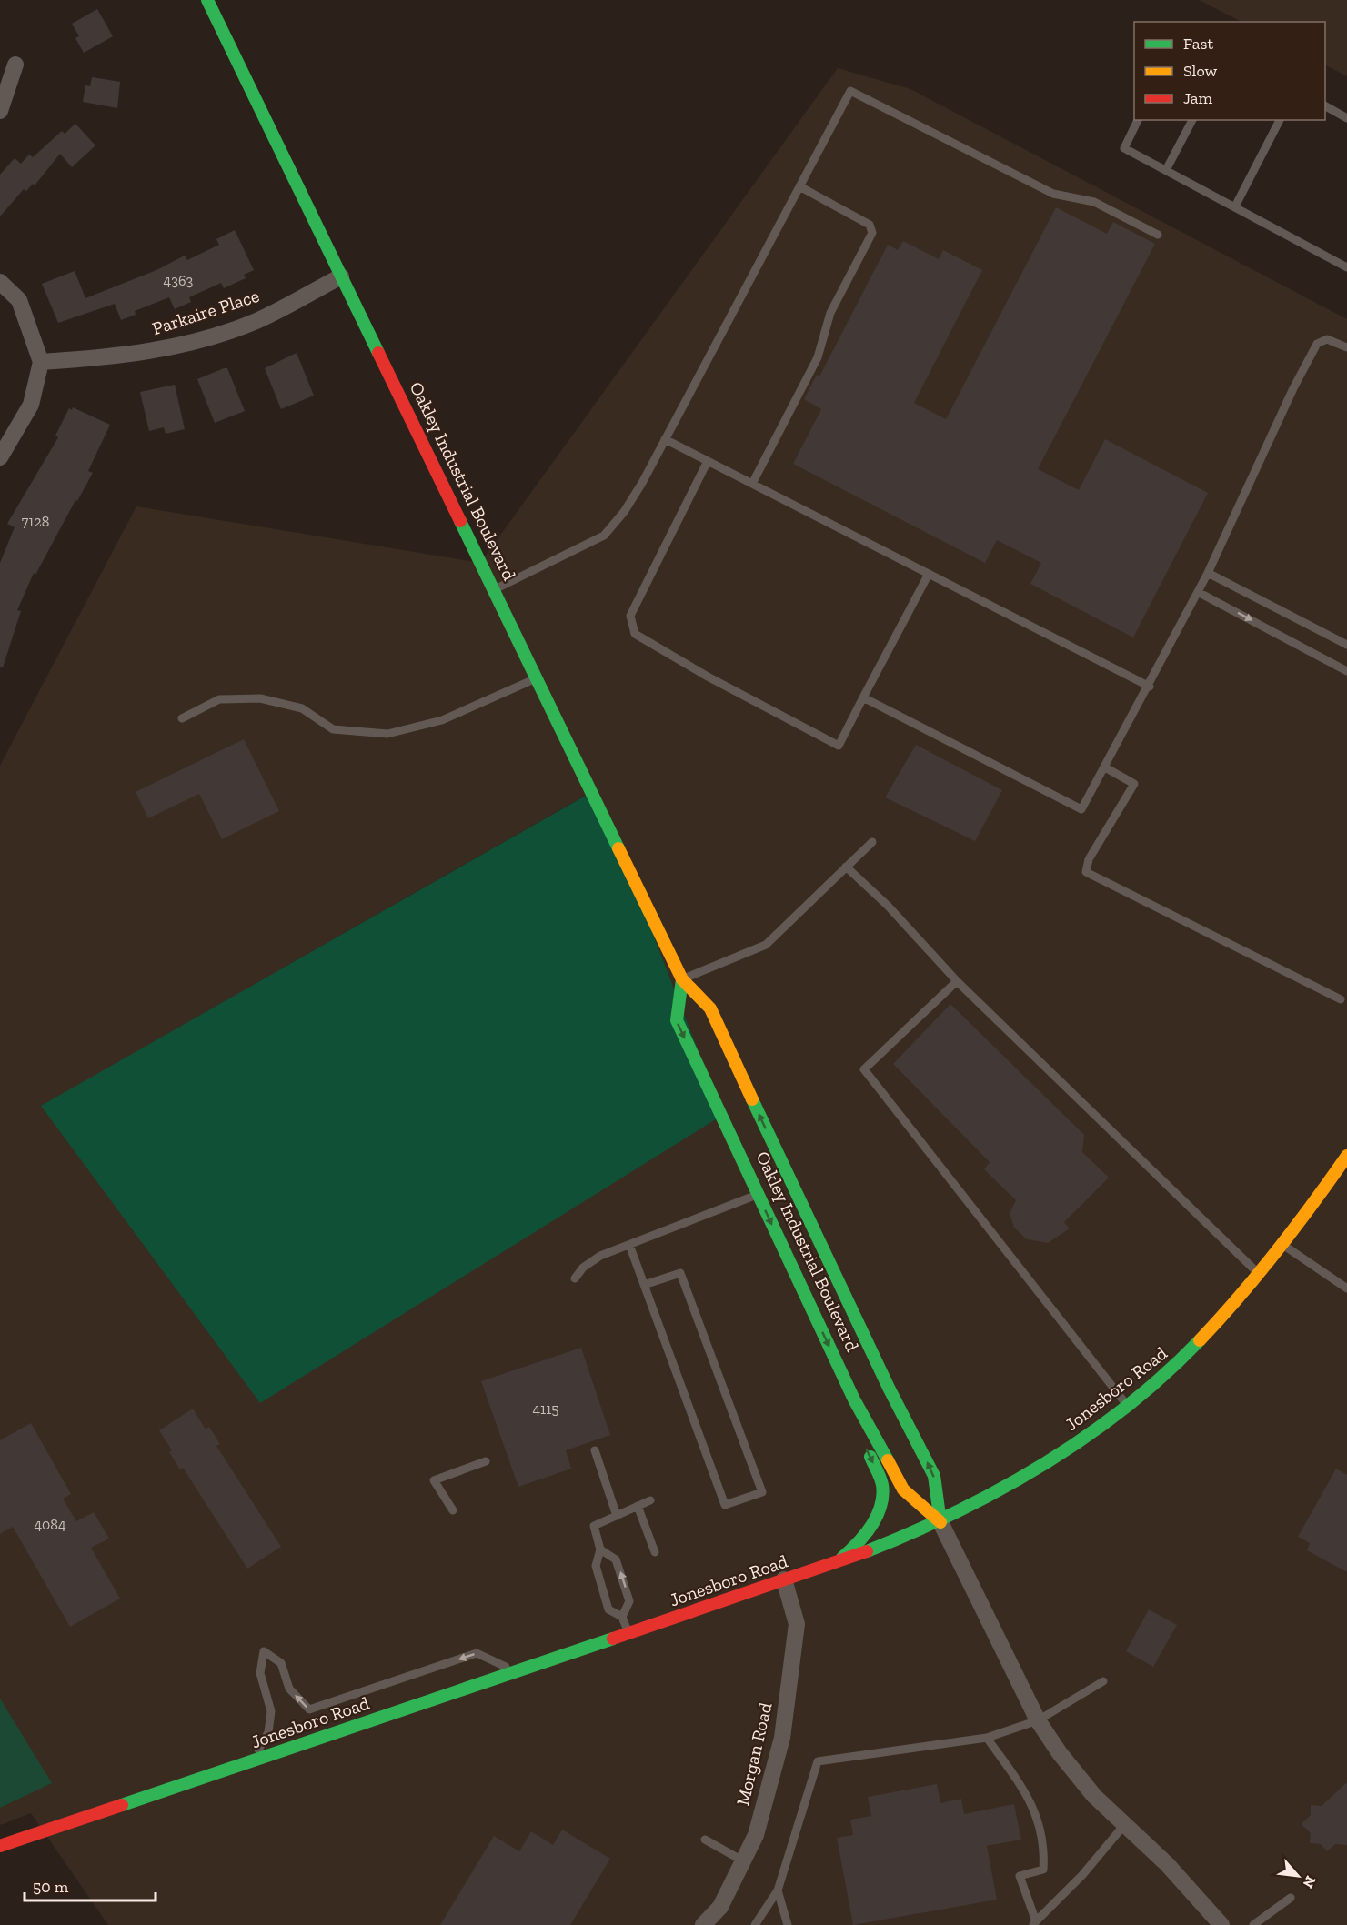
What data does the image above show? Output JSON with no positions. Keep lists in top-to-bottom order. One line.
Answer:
{"streets":{"main road":["Oakley Industrial Boulevard","Jonesboro Road"],"street":["Parkaire Place","Morgan Road"]},"crossings":[["Parkaire Place","Oakley Industrial Boulevard"],["Oakley Industrial Boulevard","Jonesboro Road"],["Jonesboro Road","Morgan Road"]],"house_numbers":["4363","7128","4115","4084"],"legend":["Fast","Slow","Jam"],"scale_bar":"50 m","north":"bottom right"}
